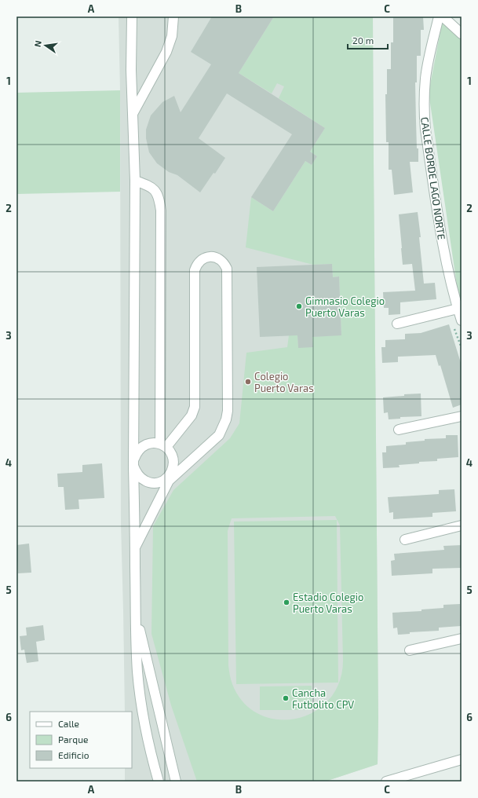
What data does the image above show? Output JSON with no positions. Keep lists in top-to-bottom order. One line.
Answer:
{"streets":{"street":["CALLE BORDE LAGO NORTE"]},"places":["Gimnasio Colegio Puerto Varas","Colegio Puerto Varas","Estadio Colegio Puerto Varas","Cancha Futbolito CPV"],"legend":["Calle","Parque","Edificio"],"scale_bar":"20 m","north":"left","grid":{"columns":["A","B","C"],"rows":["1","2","3","4","5","6"]}}
